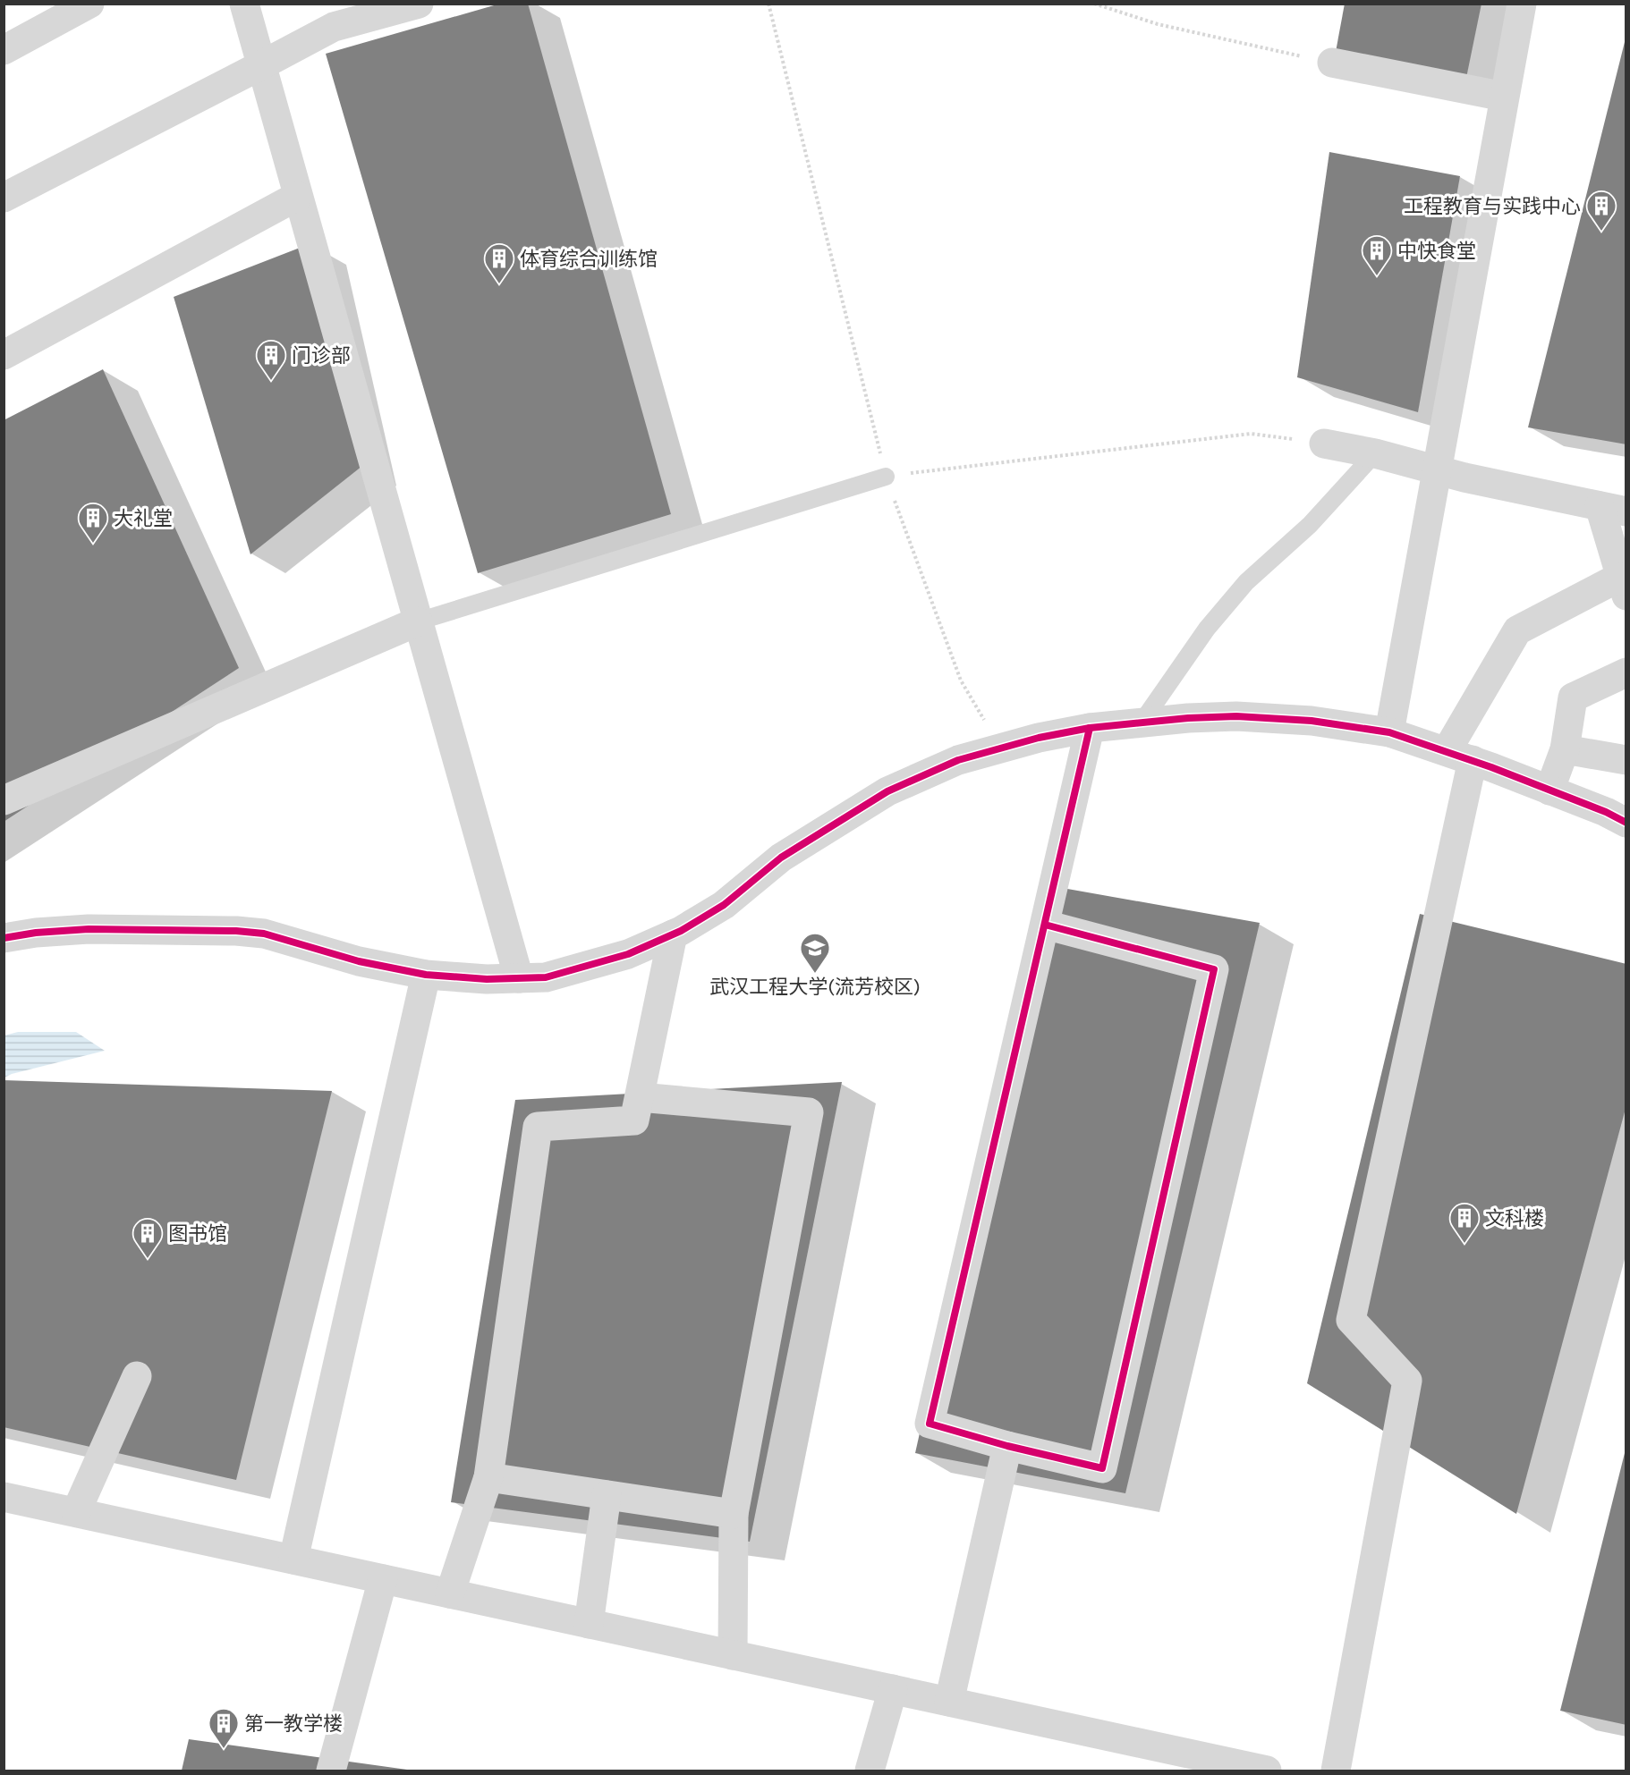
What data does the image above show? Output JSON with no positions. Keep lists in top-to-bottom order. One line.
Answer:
{"places":{"building":["工程教育与实践中心","中快食堂","体育综合训练馆","门诊部","大礼堂","文科楼","图书馆","第一教学楼"],"school or university":["武汉工程大学(流芳校区)"]}}
